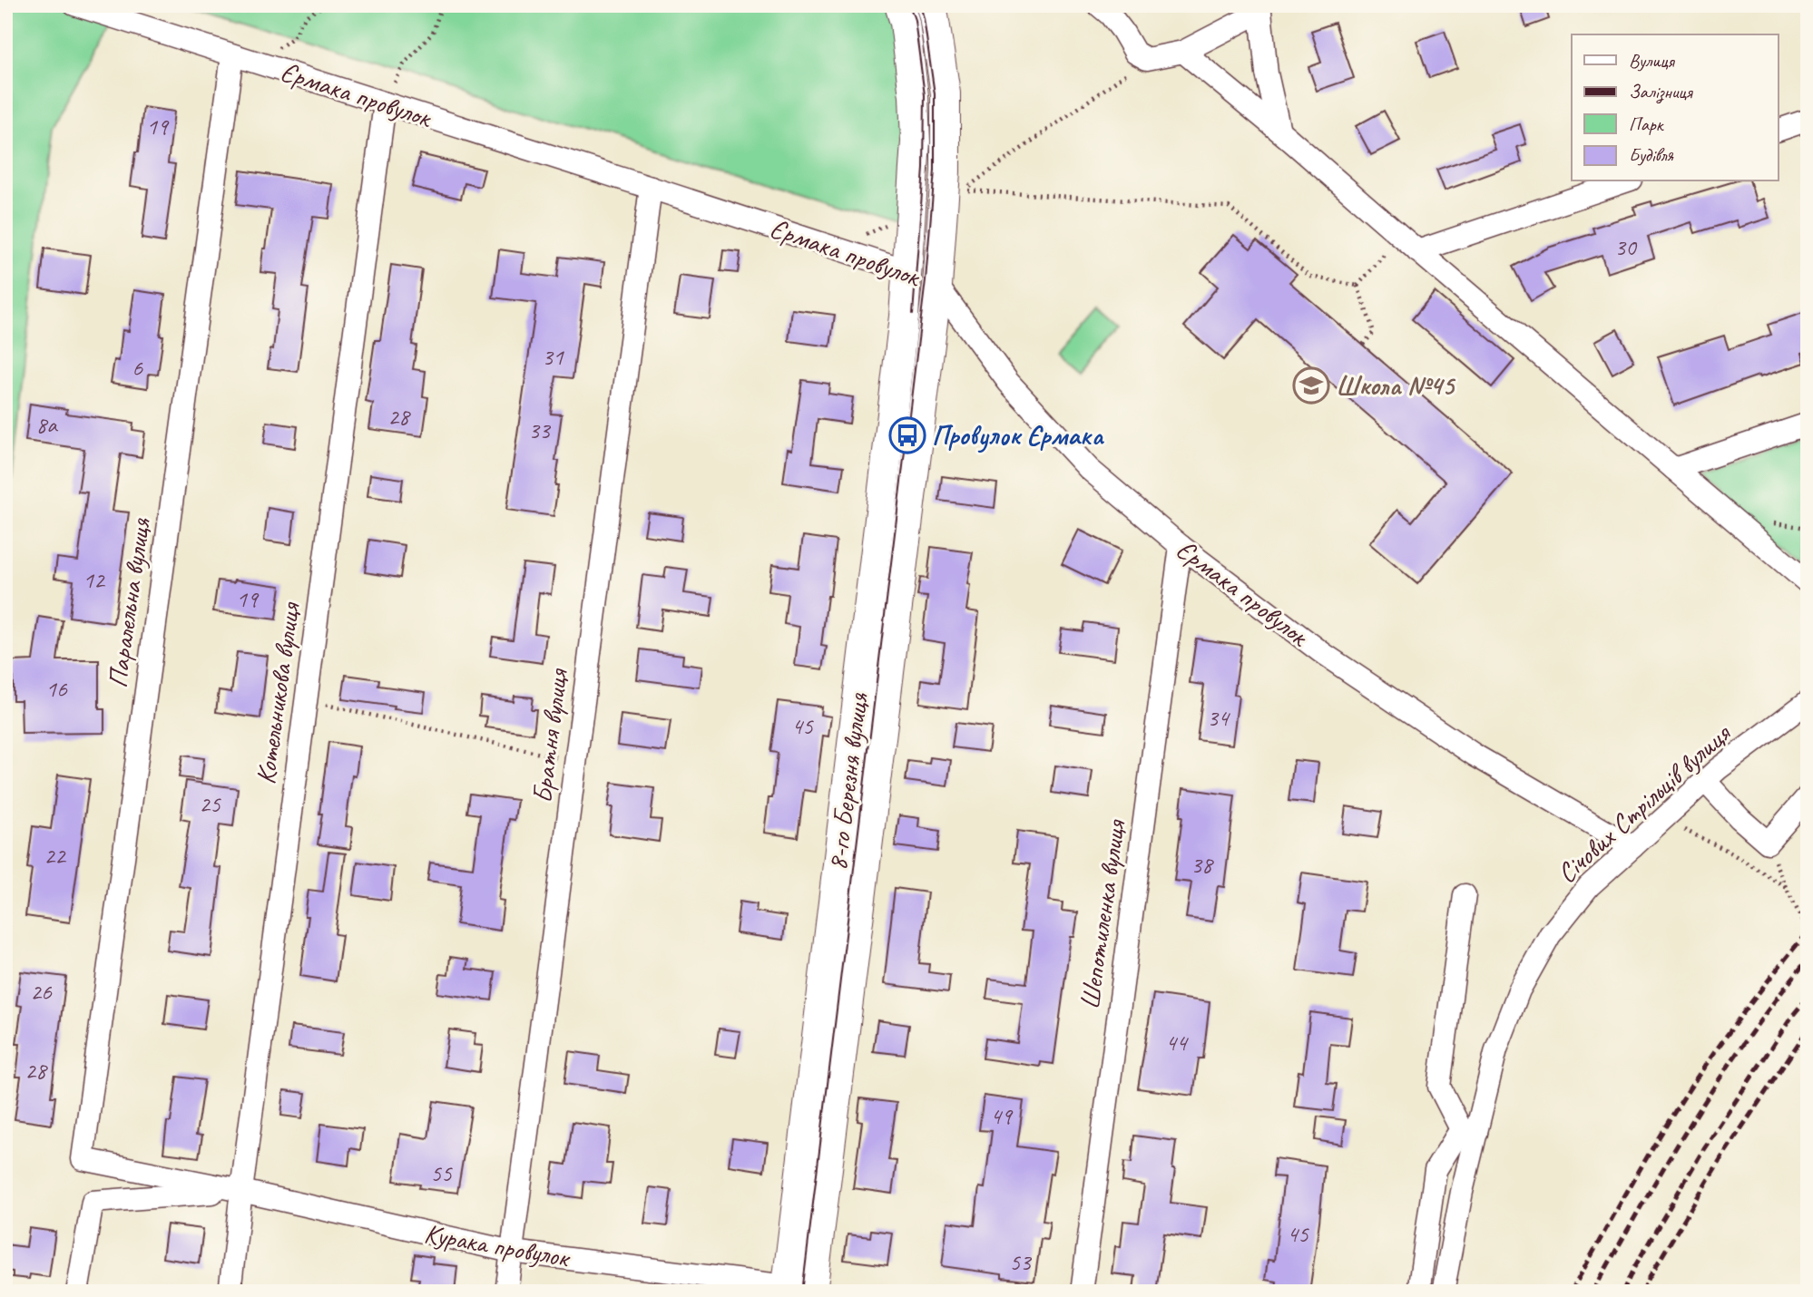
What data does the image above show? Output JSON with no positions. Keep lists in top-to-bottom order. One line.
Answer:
{"streets":{"main road":["Єрмака провулок","8-го Березня вулиця"],"street":["Паралельна вулиця","Котельникова вулиця","Братня вулиця","Січових Стрільців вулиця","Шепотиленка вулиця","Курака провулок"]},"crossings":[["Єрмака провулок","Паралельна вулиця"],["Єрмака провулок","Котельникова вулиця"],["Єрмака провулок","Братня вулиця"],["Єрмака провулок","8-го Березня вулиця"],["Єрмака провулок","Січових Стрільців вулиця"],["Єрмака провулок","Шепотиленка вулиця"],["Паралельна вулиця","Курака провулок"],["Котельникова вулиця","Курака провулок"],["Братня вулиця","Курака провулок"],["8-го Березня вулиця","Курака провулок"]],"places":{"school or university":["Школа №45"],"bus stop":["Провулок Єрмака"]},"house_numbers":["19","30","31","6","28","8а","33","12","19","16","34","45","25","22","38","26","44","28","49","55","45","53"],"legend":["Вулиця","Залізниця","Парк","Будівля"]}
